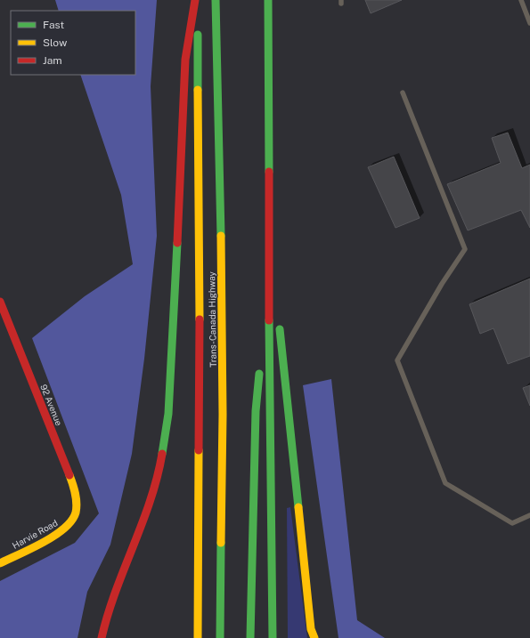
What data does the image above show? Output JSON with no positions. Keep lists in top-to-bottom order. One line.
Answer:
{"streets":{"main road":["Trans-Canada Highway","92 Avenue","Harvie Road"]},"crossings":[["92 Avenue","Harvie Road"]],"legend":["Fast","Slow","Jam"]}
